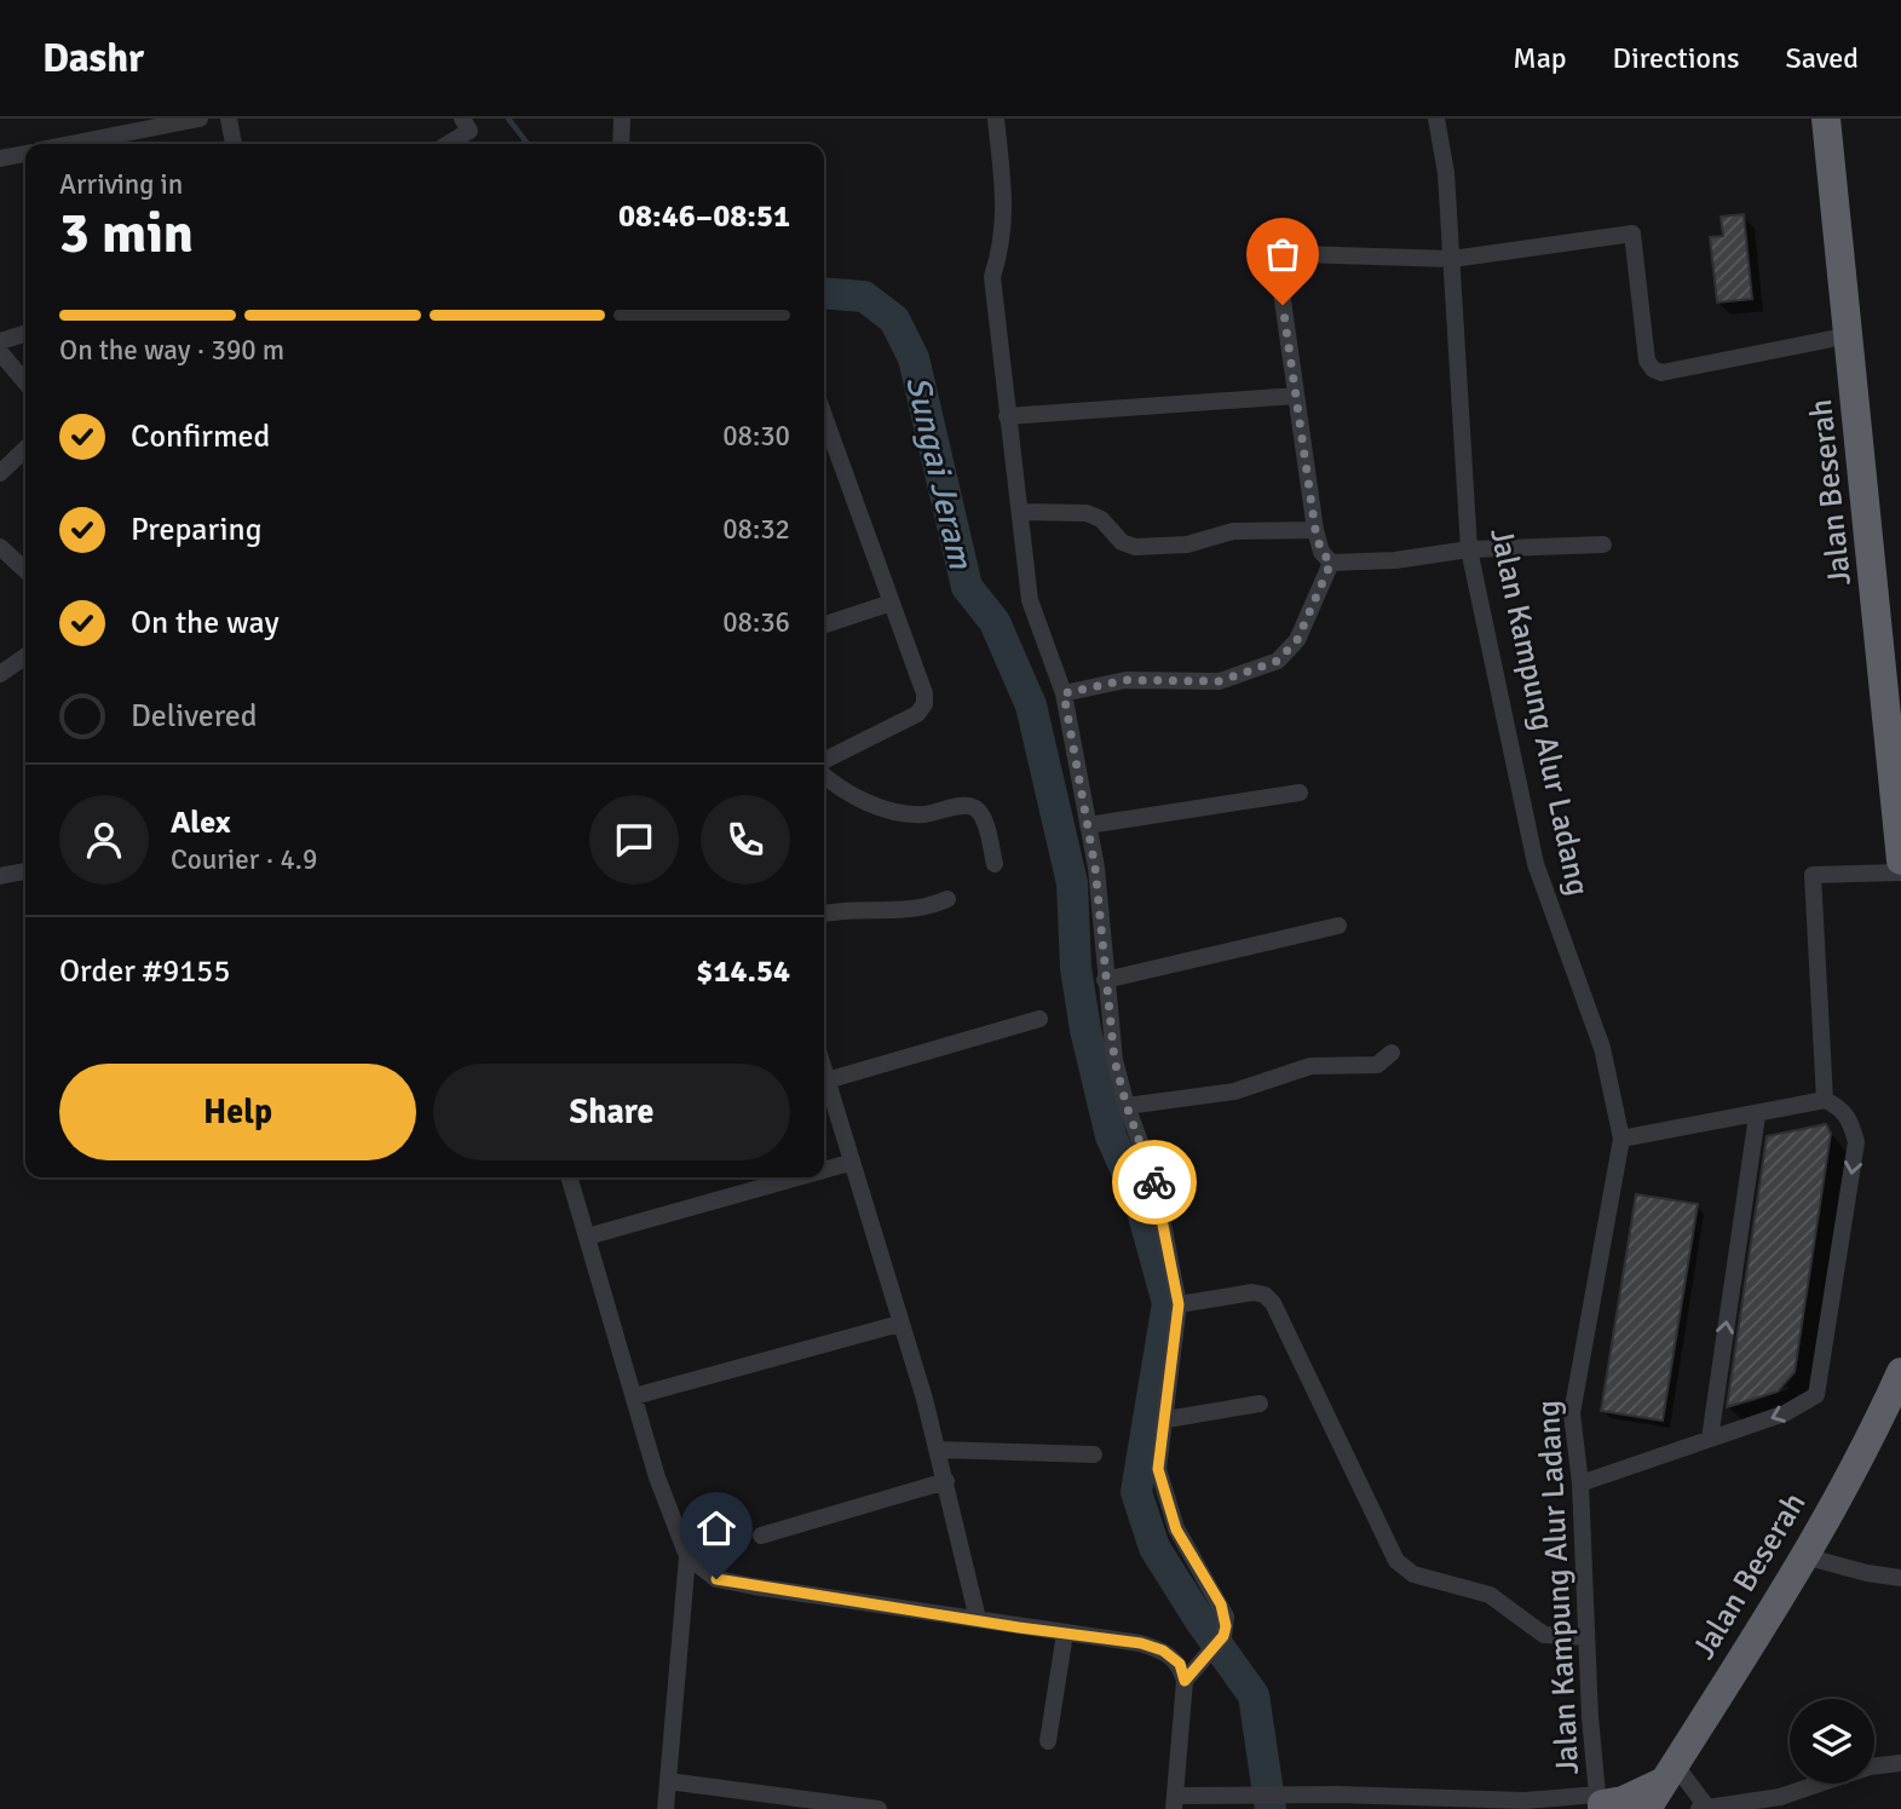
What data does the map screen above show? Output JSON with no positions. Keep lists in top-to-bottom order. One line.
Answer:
{"streets":{"highway":["Jalan Beserah"],"street":["Jalan Kampung Alur Ladang"]},"water":["Sungai Jeram"],"page":{"header":"Dashr","nav":["Map","Directions","Saved"],"heading":["3 min","Arriving in","08:46–08:51"],"panel":["Alex","Courier · 4.9","Order #9155","$14.54"],"bar":"On the way · 390 m","list":[["Confirmed","08:30"],["Preparing","08:32"],["On the way","08:36"],"Delivered"],"buttons":["Help","Share"]}}
